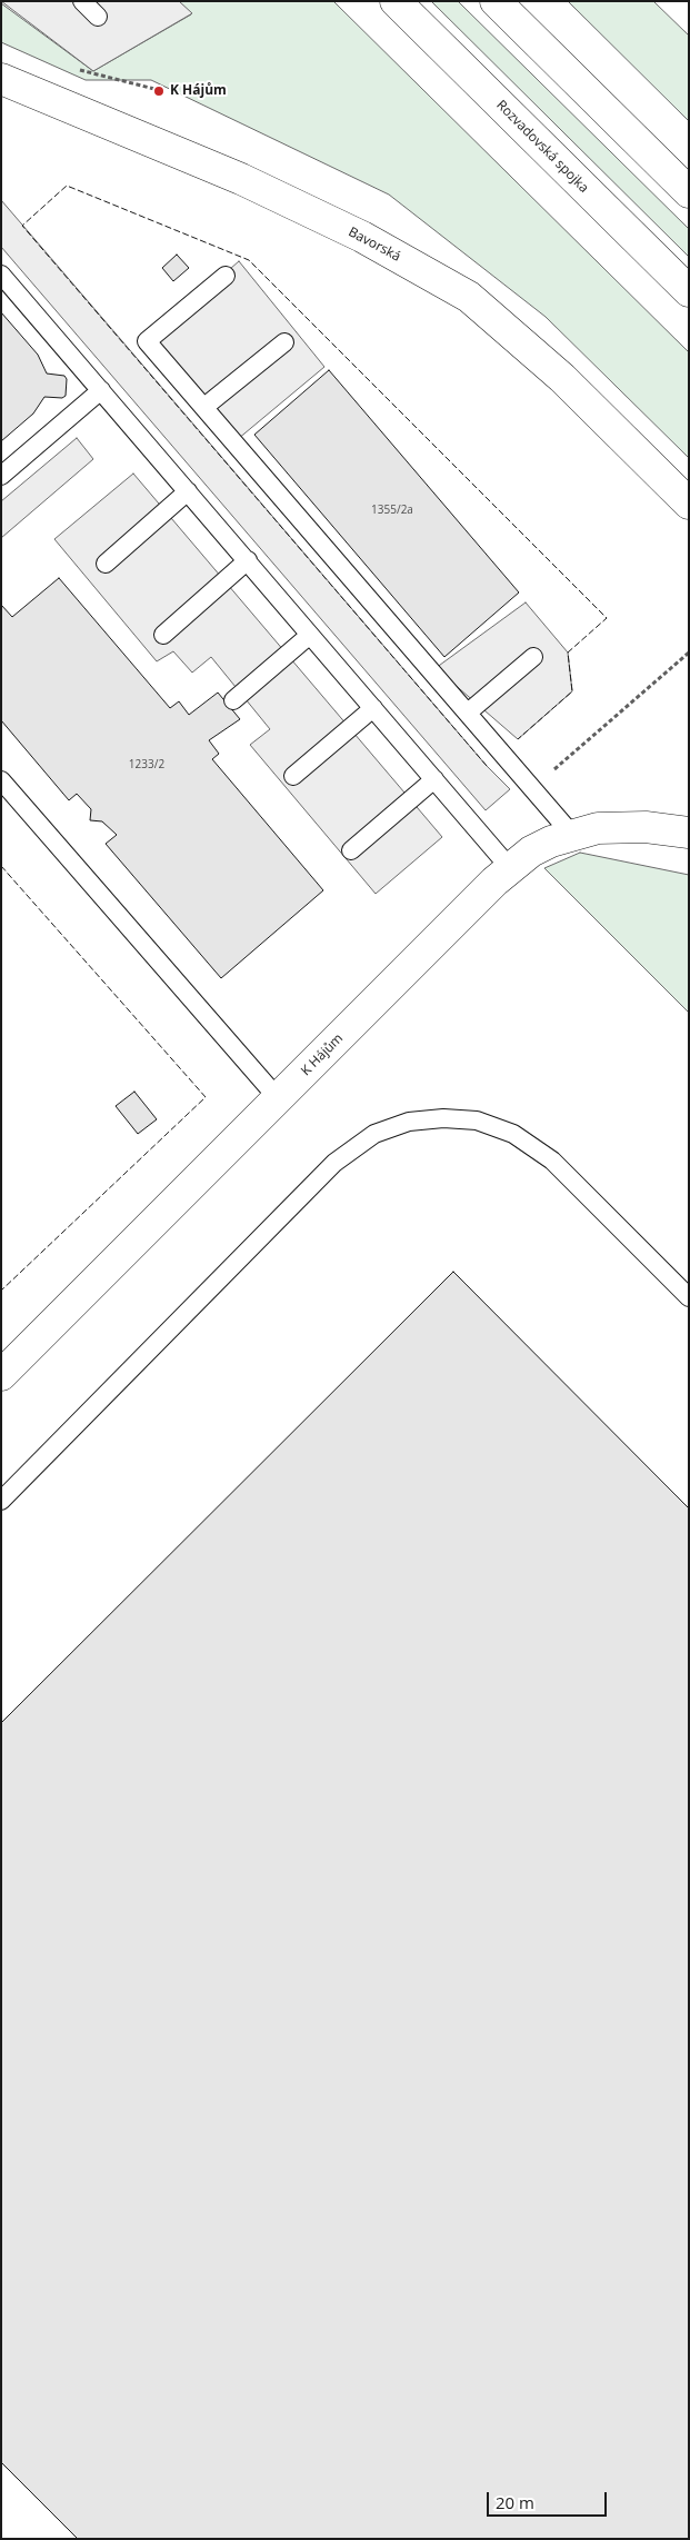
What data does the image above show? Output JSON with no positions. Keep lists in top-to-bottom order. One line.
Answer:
{"streets":{"main road":["Rozvadovská spojka","Bavorská","K Hájům"]},"places":["K Hájům"],"house_numbers":["1355/2a","1233/2"],"scale_bar":"20 m"}
